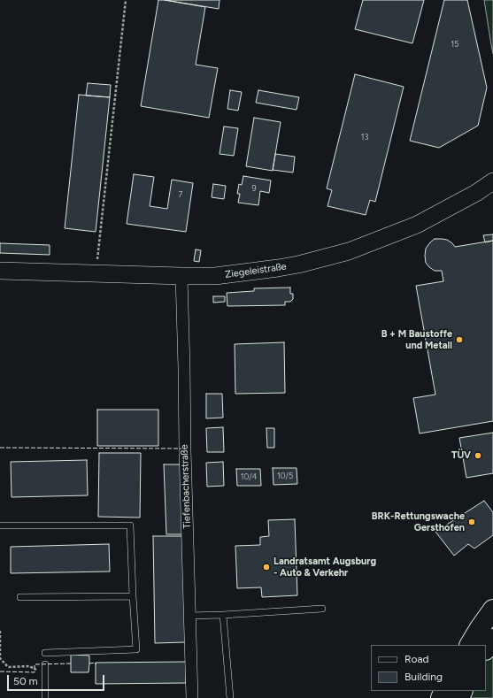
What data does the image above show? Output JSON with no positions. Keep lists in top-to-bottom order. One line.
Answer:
{"streets":{"street":["Ziegeleistraße","Tiefenbacherstraße"]},"crossings":[["Ziegeleistraße","Tiefenbacherstraße"]],"places":["B + M Baustoffe und Metall","TÜV","BRK-Rettungswache Gersthofen","Landratsamt Augsburg - Auto & Verkehr"],"house_numbers":["15","13","9","7","10/5","10/4"],"legend":["Road","Building"],"scale_bar":"50 m"}
